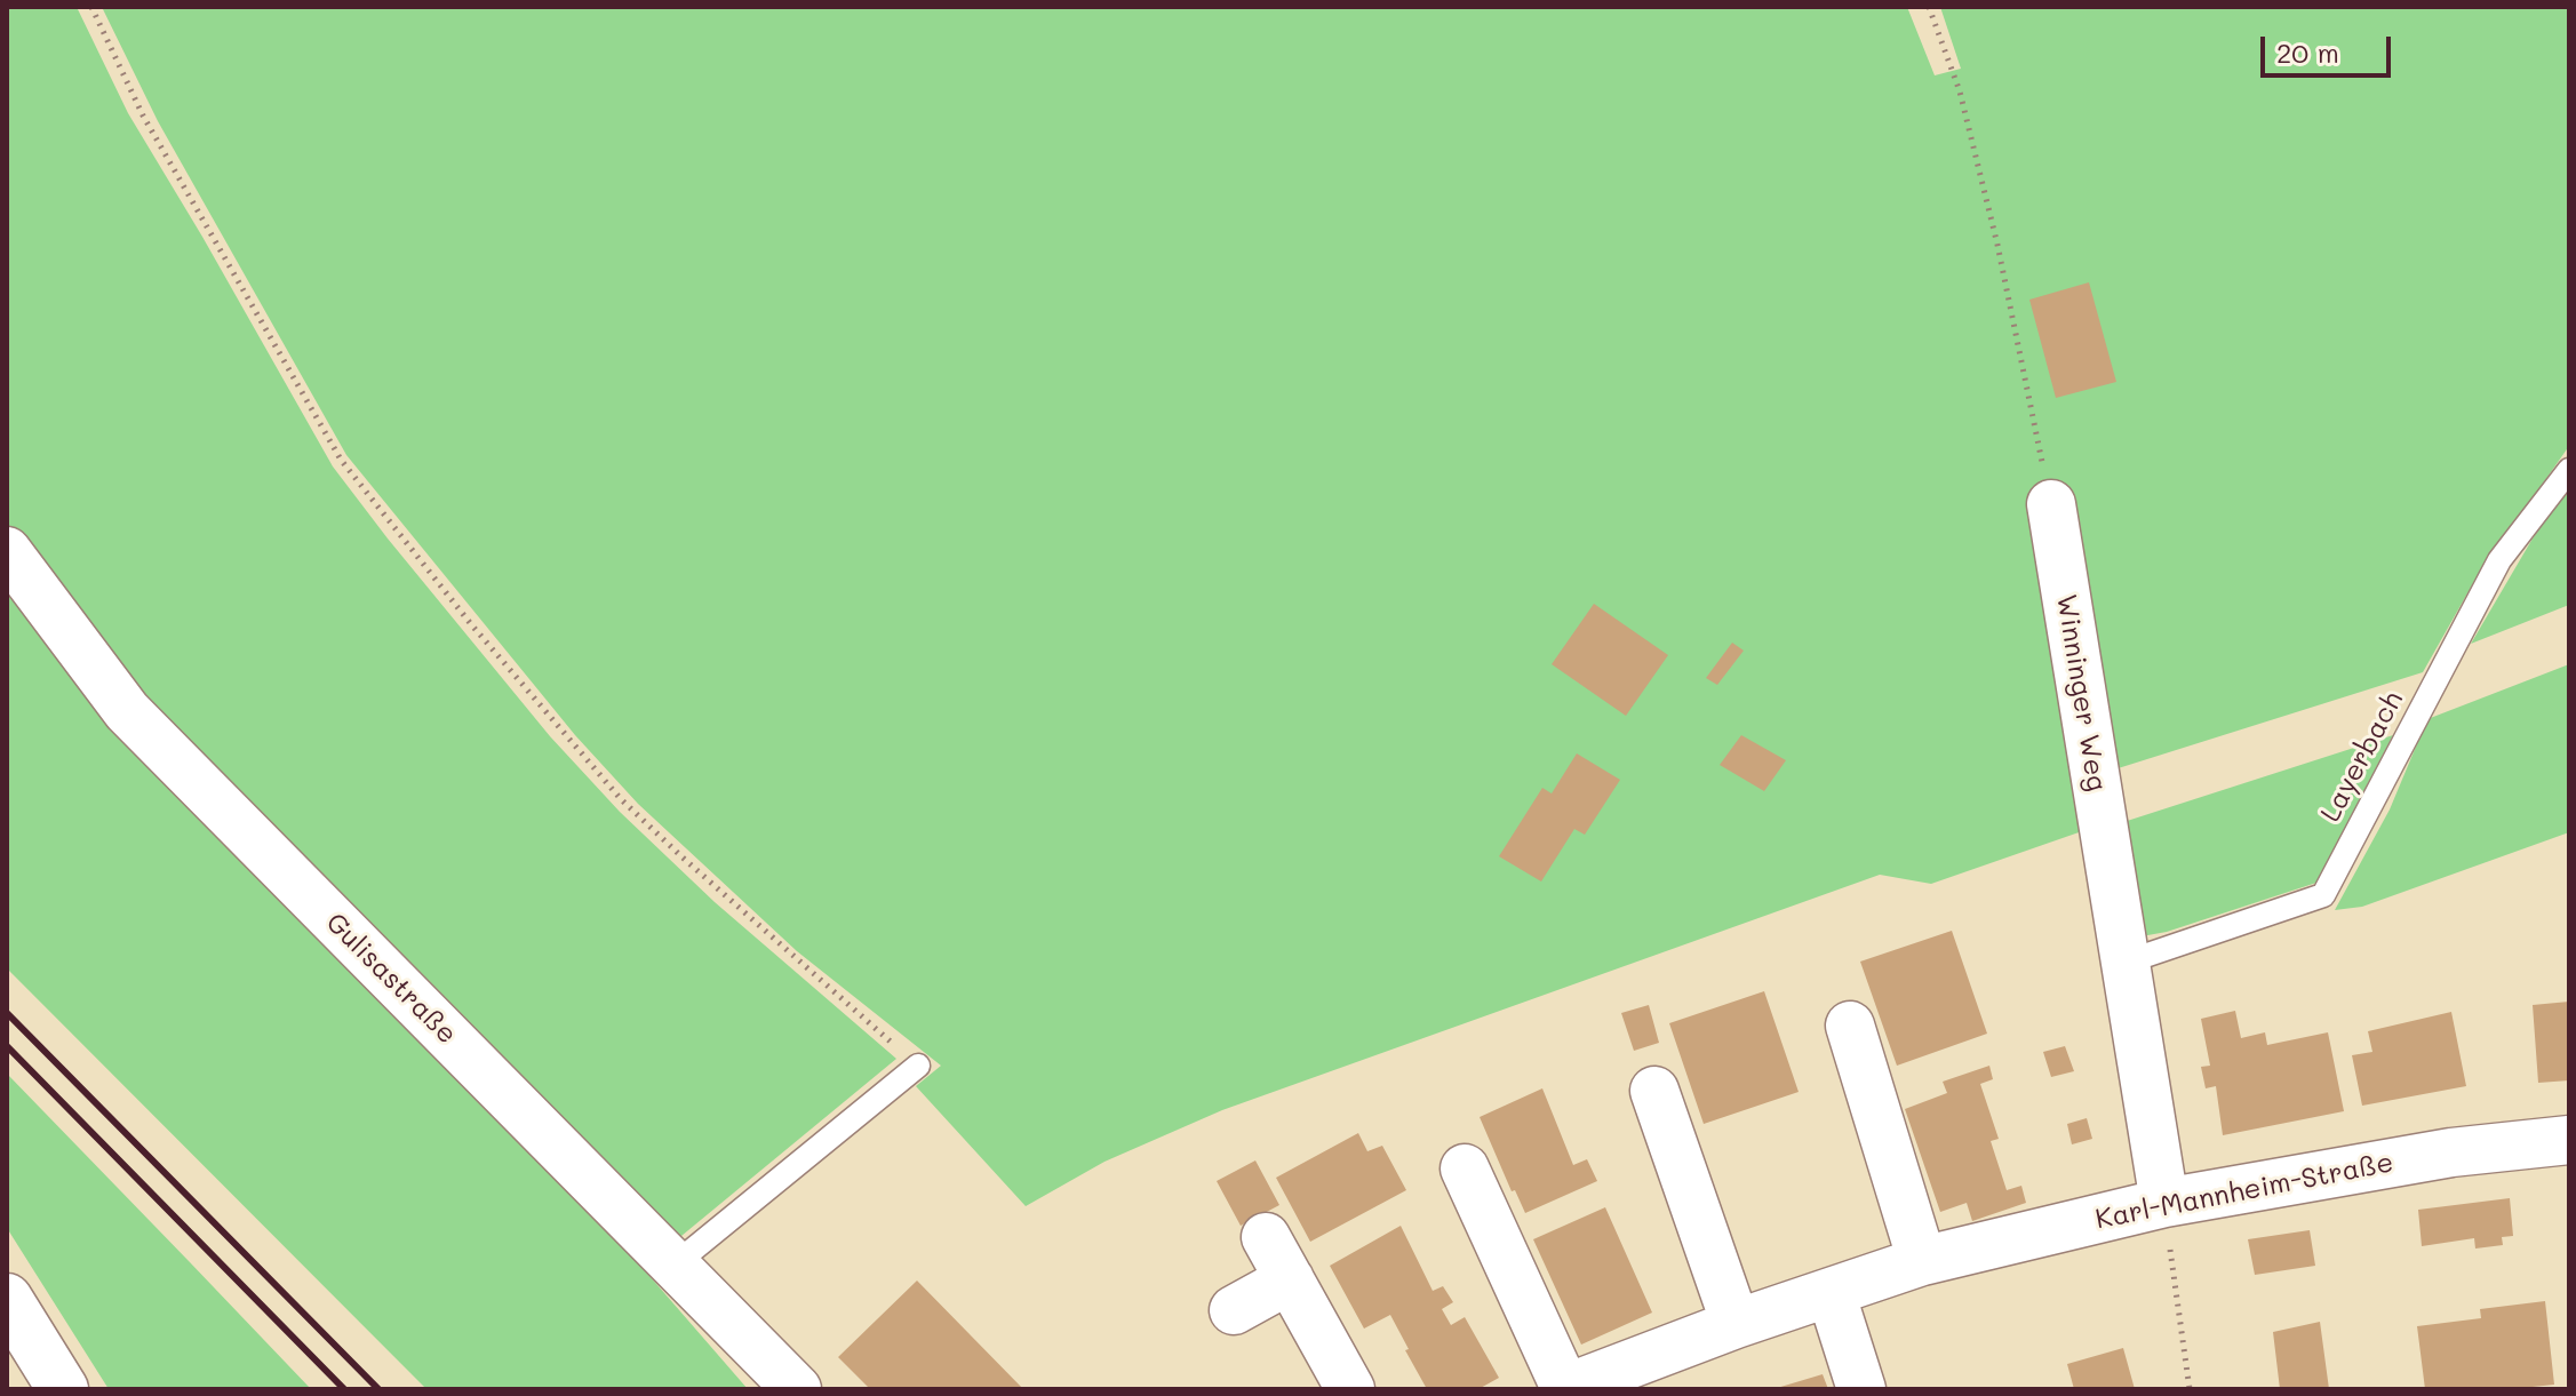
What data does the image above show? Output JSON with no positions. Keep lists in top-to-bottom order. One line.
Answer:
{"streets":{"street":["Winninger Weg","Gulisastraße","Karl-Mannheim-Straße"],"lane":["Layerbach"]},"crossings":[["Winninger Weg","Layerbach"],["Winninger Weg","Karl-Mannheim-Straße"]],"scale_bar":"20 m"}
